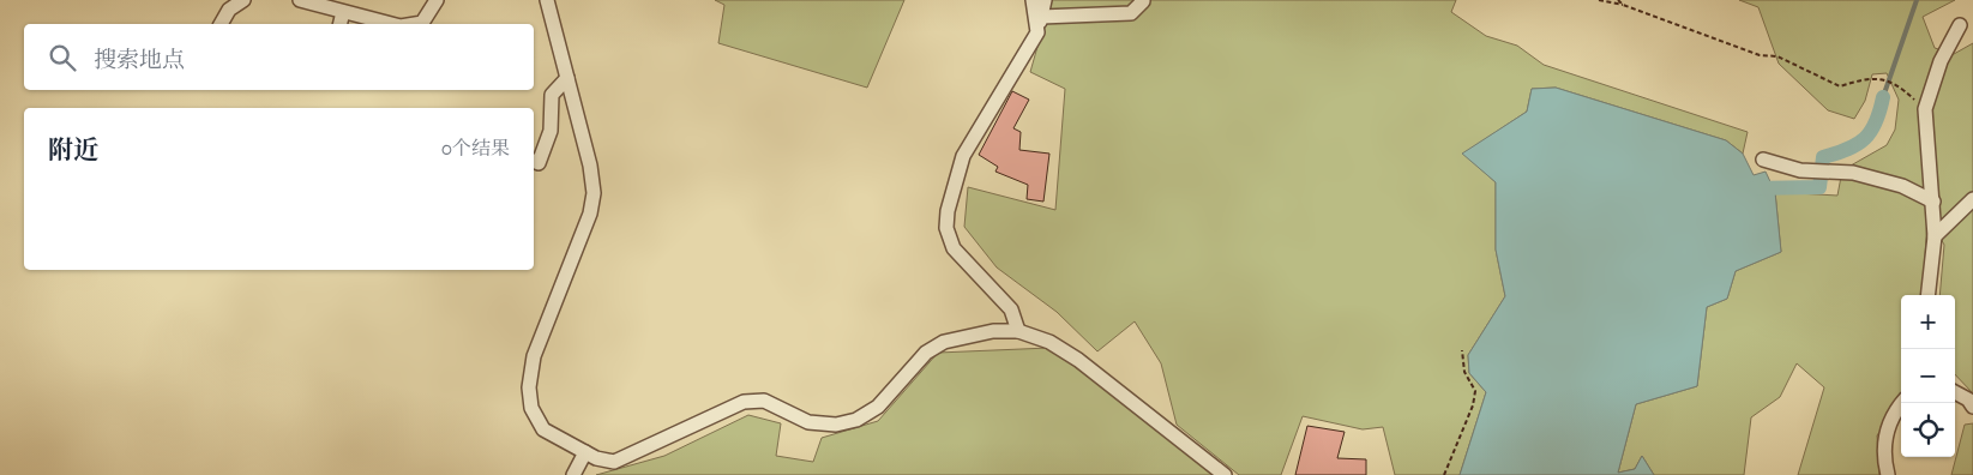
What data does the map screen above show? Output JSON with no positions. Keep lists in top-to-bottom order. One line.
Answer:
{"page":{"search":"搜索地点","heading":["附近","0个结果"],"map_buttons":["+","−"]}}
